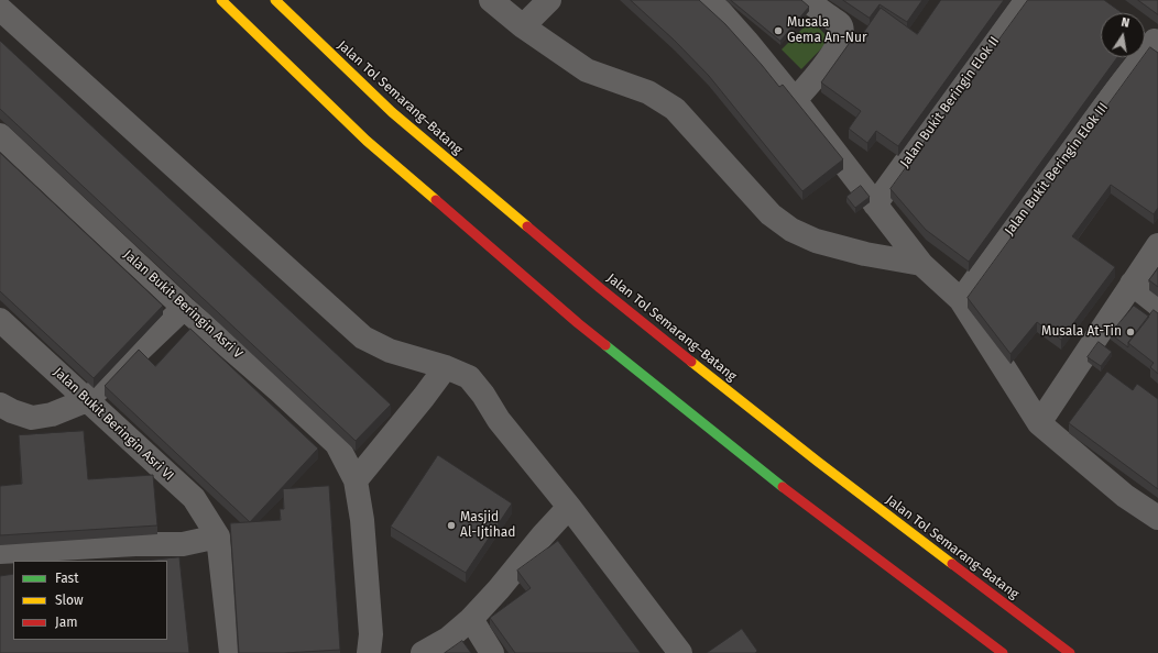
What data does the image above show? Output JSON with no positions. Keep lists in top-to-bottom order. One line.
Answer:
{"streets":{"highway":["Jalan Tol Semarang–Batang"],"street":["Jalan Bukit Beringin Elok II","Jalan Bukit Beringin Elok III","Jalan Bukit Beringin Asri V","Jalan Bukit Beringin Asri VI"]},"places":["Musala Gema An-Nur","Musala At-Tin","Masjid Al-Ijtihad"],"legend":["Fast","Slow","Jam"],"north":"top"}
